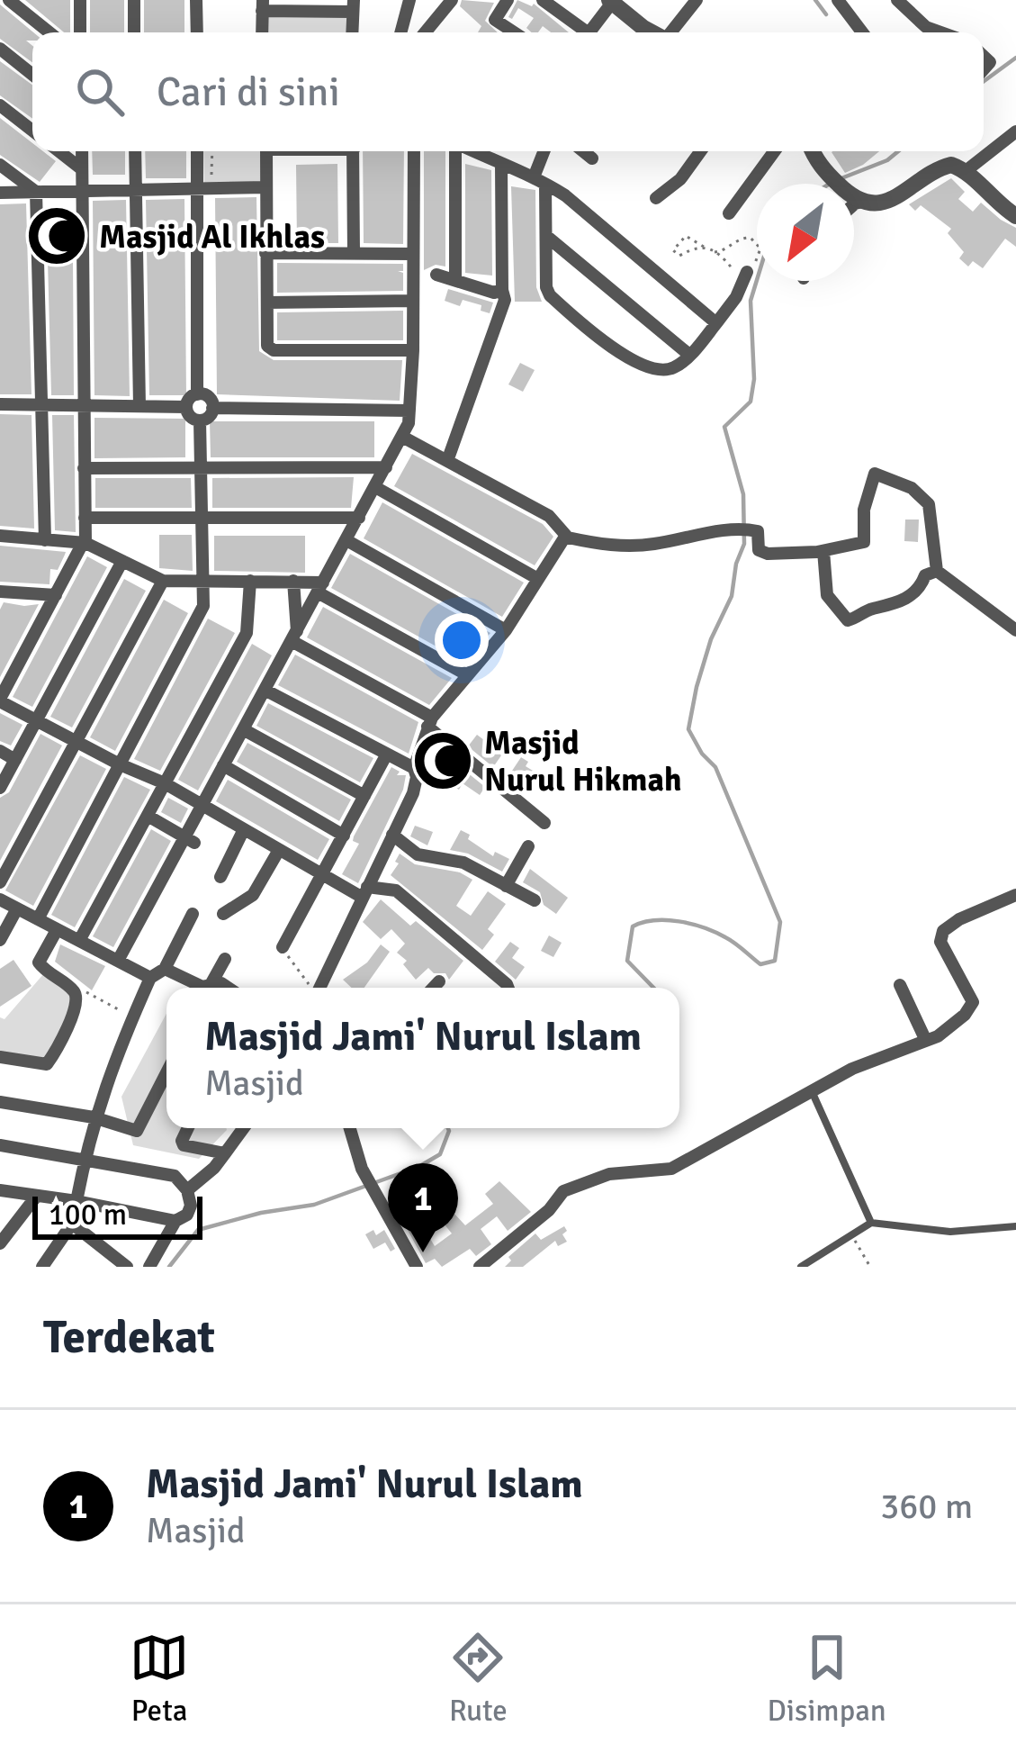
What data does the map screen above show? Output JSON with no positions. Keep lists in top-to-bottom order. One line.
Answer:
{"places":{"mosque":["Masjid Al Ikhlas","Masjid Nurul Hikmah"]},"scale_bar":"100 m","north":"bottom left","page":{"search":"Cari di sini","popup":["Masjid Jami' Nurul Islam","Masjid"],"pins":"1","scale":"100 m","heading":"Terdekat","list":[{"mark":"1","name":"Masjid Jami' Nurul Islam","note":"Masjid","value":"360 m"}],"nav":["Peta","Rute","Disimpan"]}}
